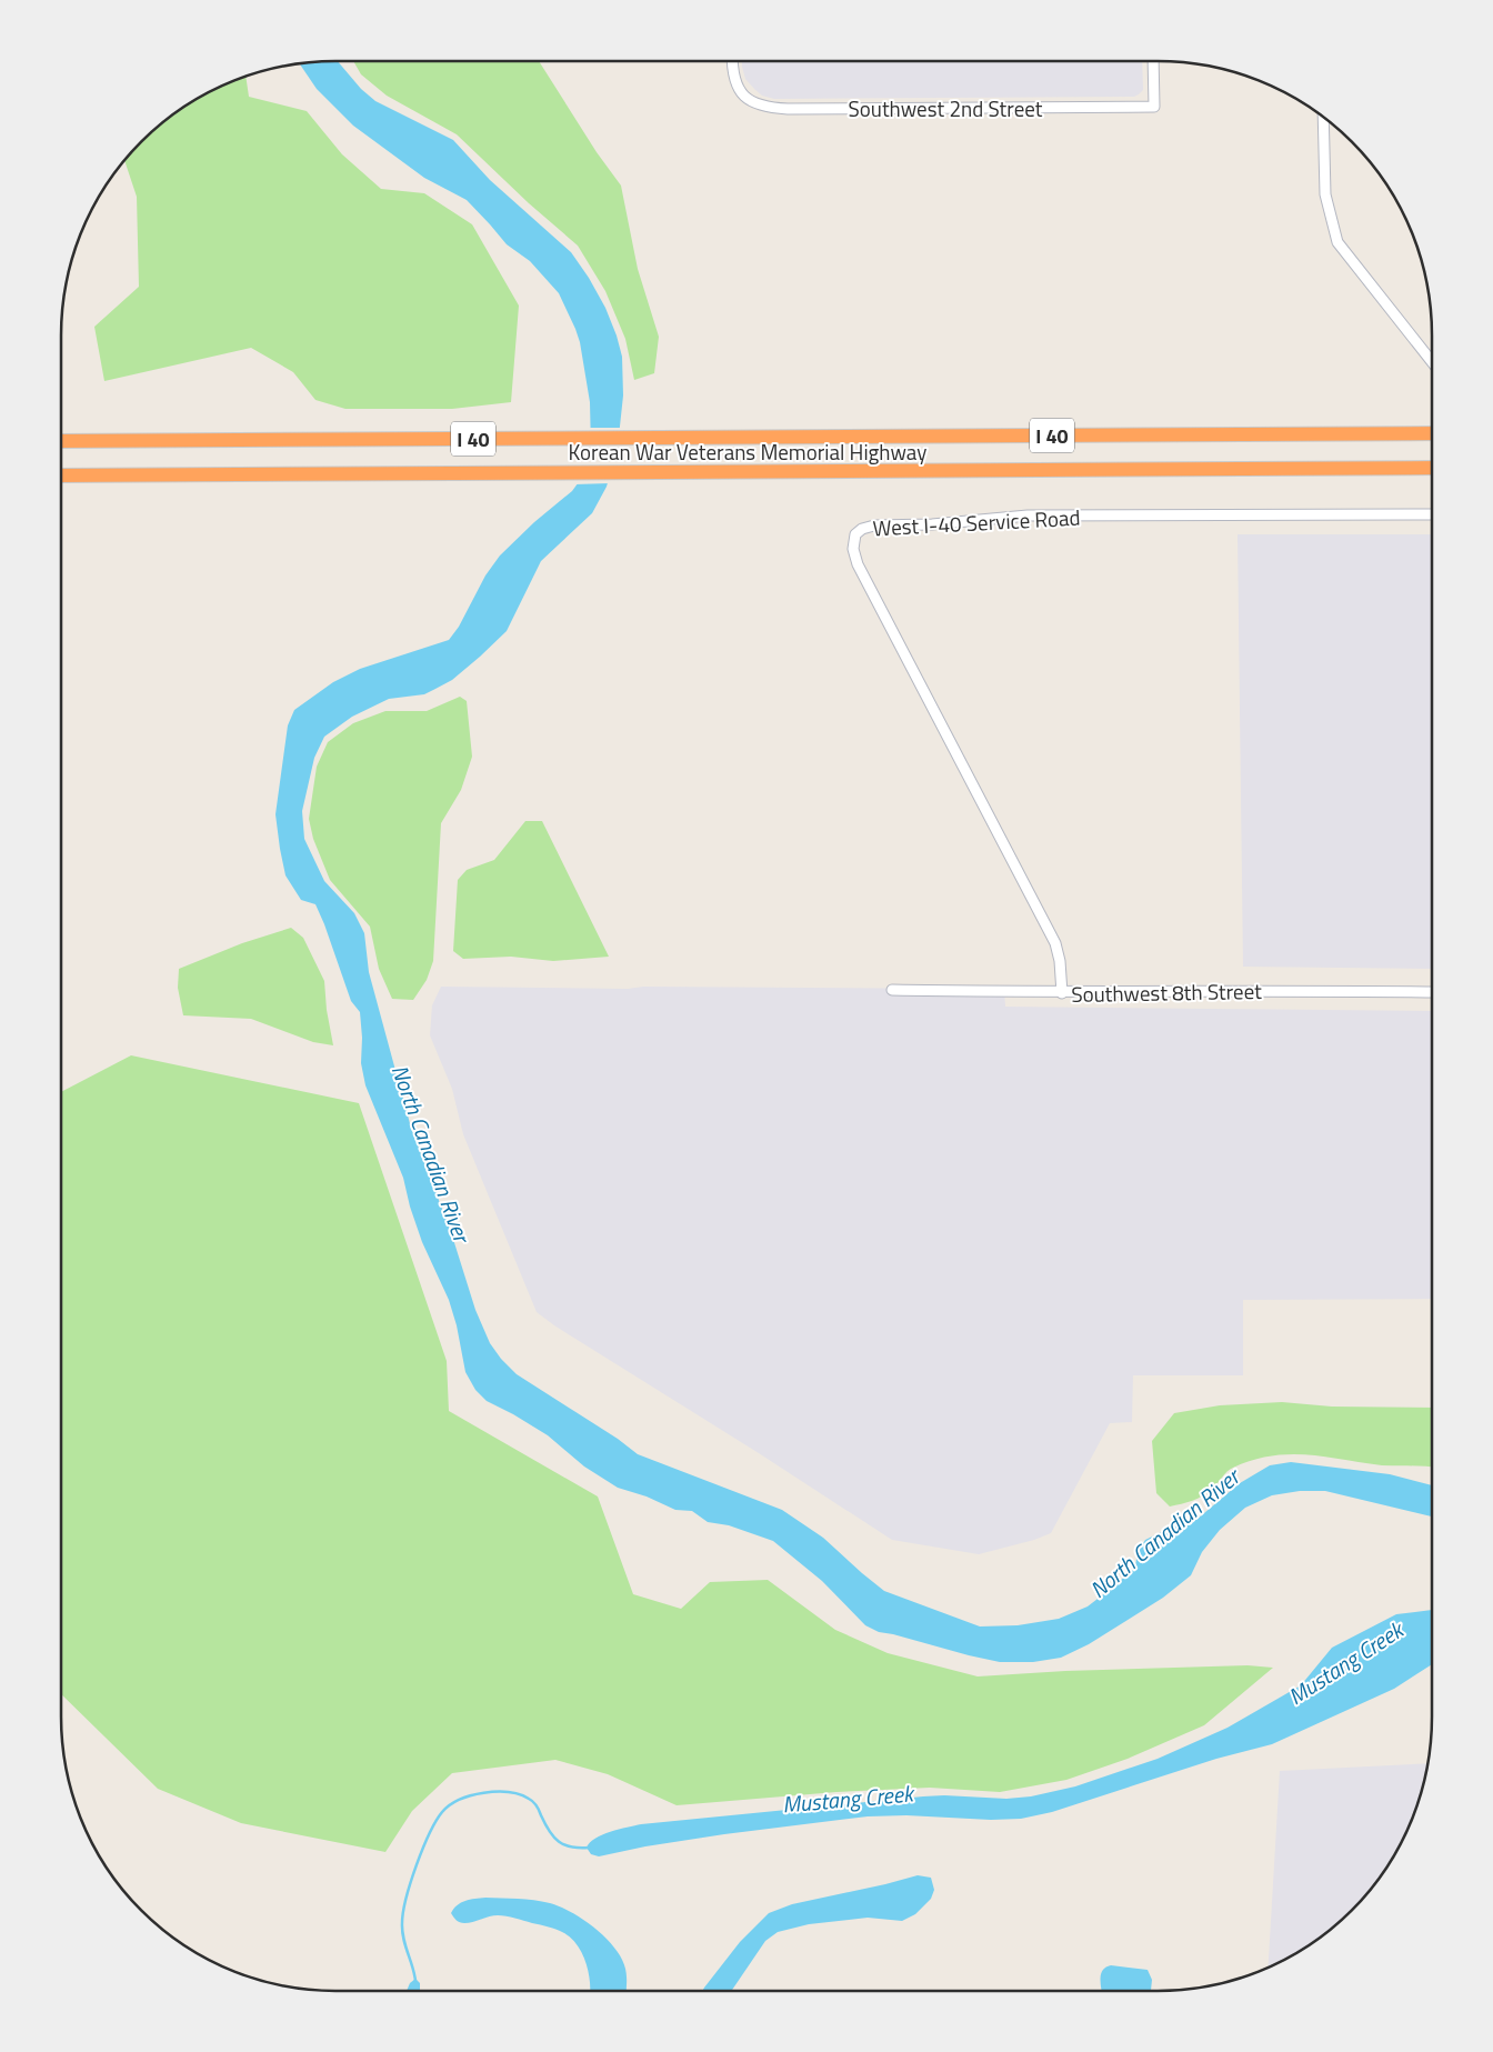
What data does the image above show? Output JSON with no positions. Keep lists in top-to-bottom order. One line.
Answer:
{"streets":{"highway":["I 40","Korean War Veterans Memorial Highway"],"street":["Southwest 2nd Street","West I-40 Service Road","Southwest 8th Street"]},"crossings":[["West I-40 Service Road","Southwest 8th Street"]],"water":["North Canadian River","Mustang Creek"]}
